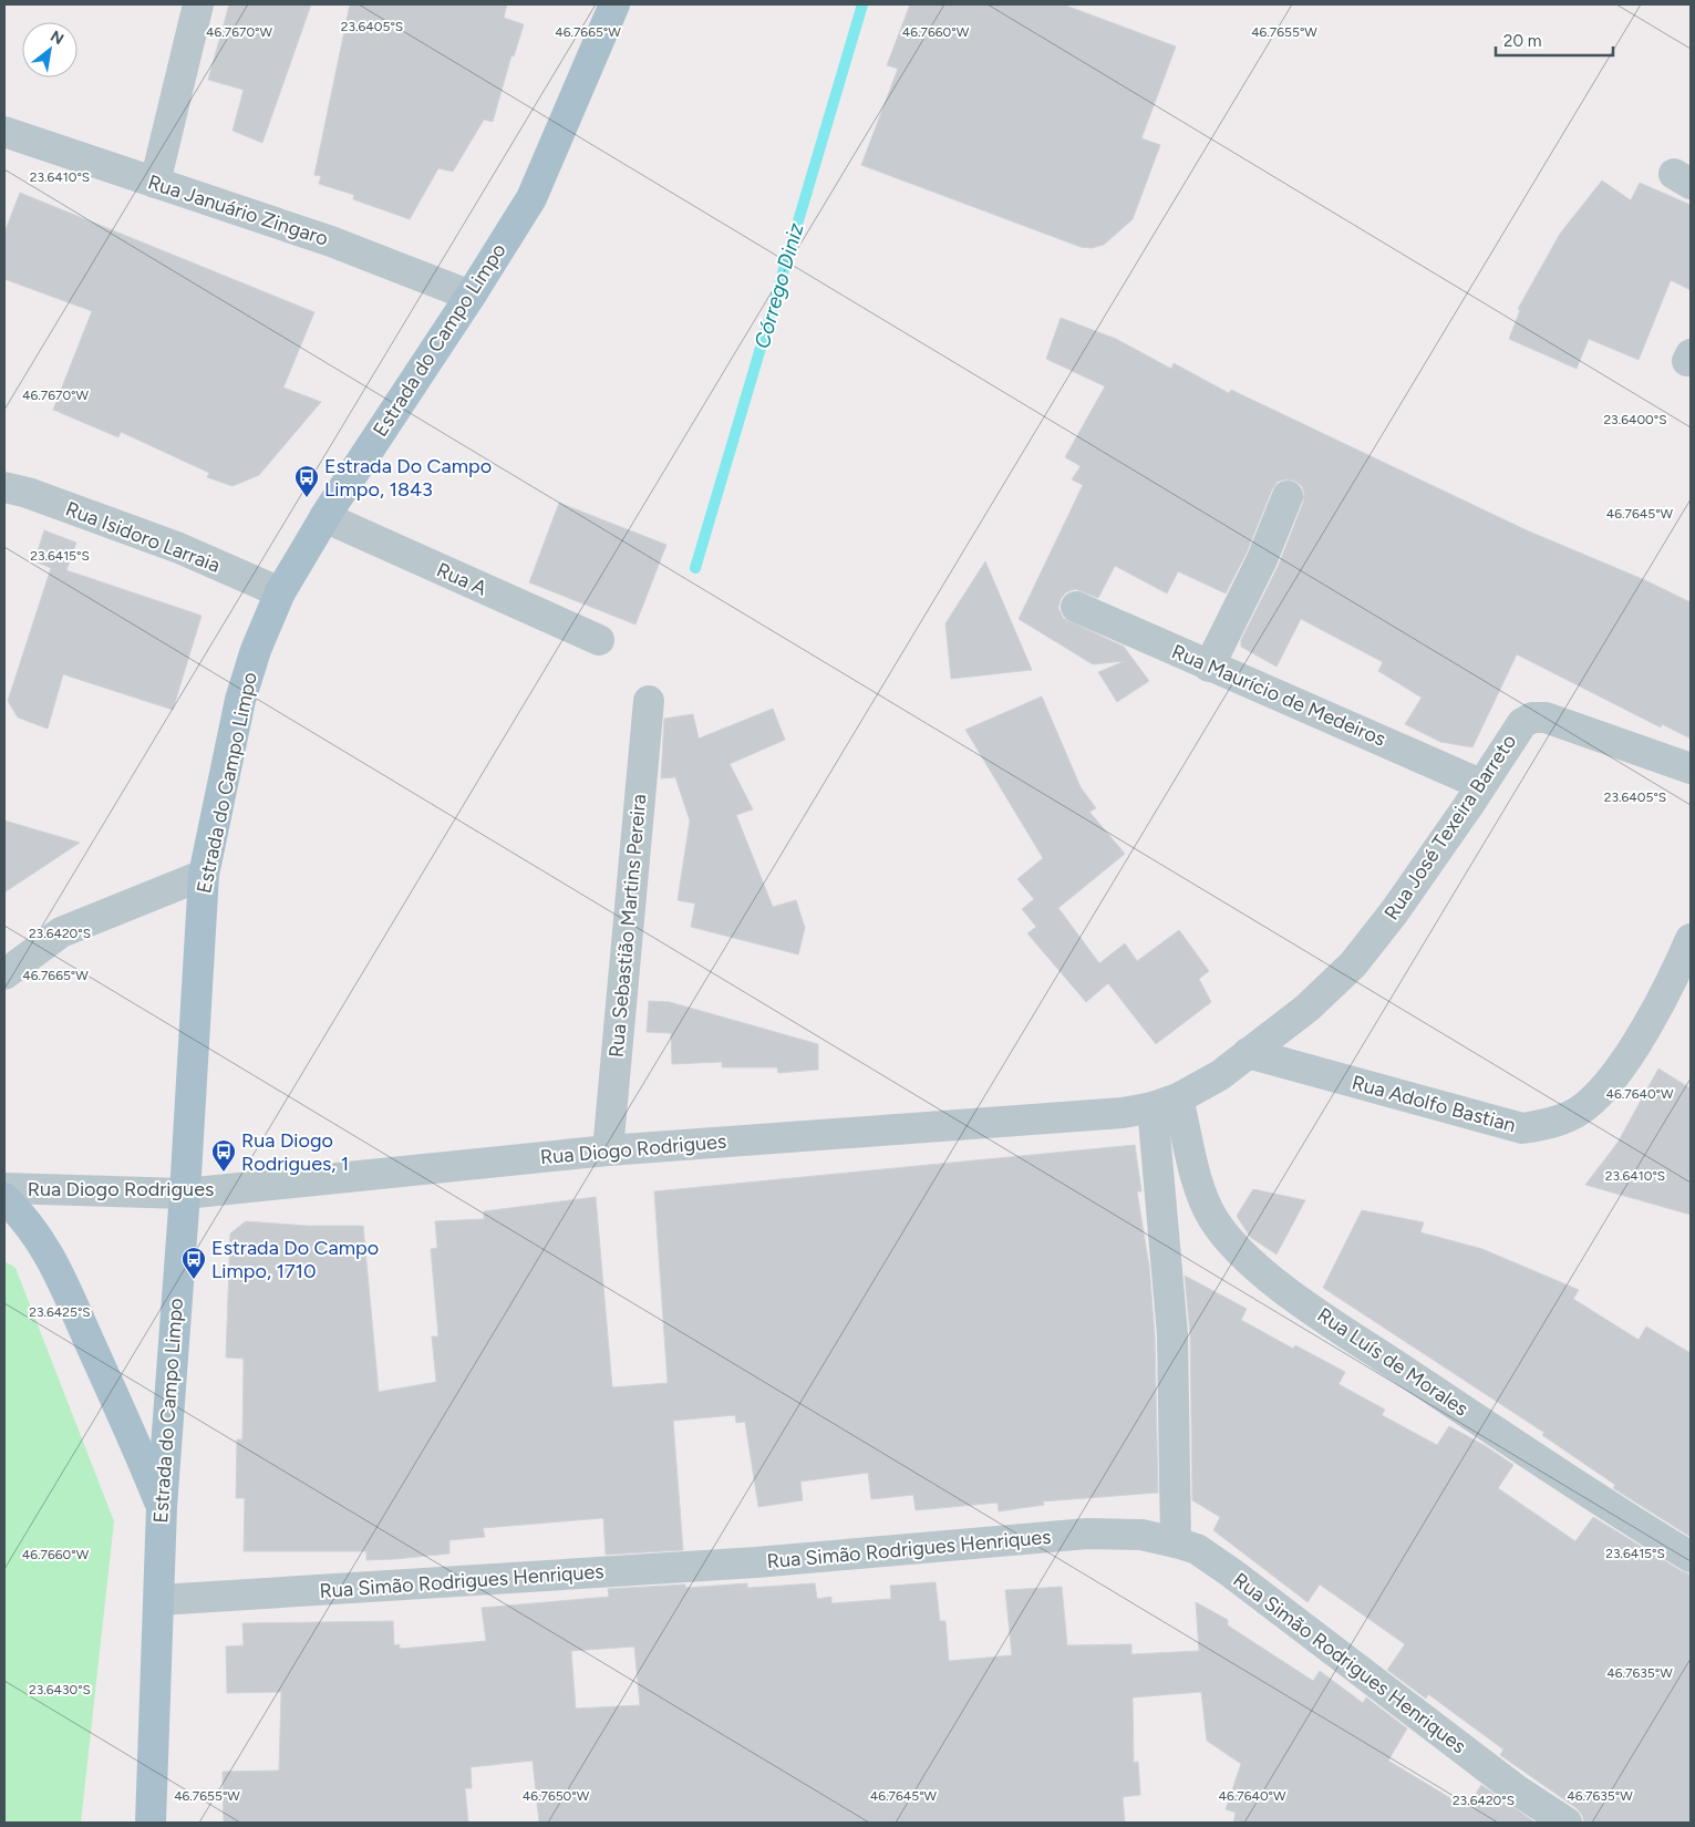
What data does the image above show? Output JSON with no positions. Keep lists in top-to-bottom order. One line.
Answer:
{"streets":{"main road":["Estrada do Campo Limpo"],"street":["Rua Januário Zingaro","Rua Isidoro Larraia","Rua A","Rua Maurício de Medeiros","Rua José Texeira Barreto","Rua Sebastião Martins Pereira","Rua Adolfo Bastian","Rua Diogo Rodrigues","Rua Luís de Morales","Rua Simão Rodrigues Henriques"]},"crossings":[["Rua Januário Zingaro","Estrada do Campo Limpo"],["Estrada do Campo Limpo","Rua Isidoro Larraia"],["Estrada do Campo Limpo","Rua A"],["Estrada do Campo Limpo","Rua Diogo Rodrigues"],["Estrada do Campo Limpo","Rua Simão Rodrigues Henriques"],["Rua Maurício de Medeiros","Rua José Texeira Barreto"],["Rua José Texeira Barreto","Rua Adolfo Bastian"],["Rua José Texeira Barreto","Rua Diogo Rodrigues"],["Rua Sebastião Martins Pereira","Rua Diogo Rodrigues"],["Rua Adolfo Bastian","Rua Diogo Rodrigues"],["Rua Diogo Rodrigues","Rua Luís de Morales"]],"water":["Córrego Diniz"],"places":{"bus stop":["Estrada Do Campo Limpo, 1843","Rua Diogo Rodrigues, 1","Estrada Do Campo Limpo, 1710"]},"scale_bar":"20 m","north":"top right","coordinates":["23.6405°S","46.7670°W","46.7665°W","46.7660°W","46.7655°W","23.6410°S","23.6400°S","46.7645°W","23.6415°S","23.6420°S","46.7640°W","23.6425°S","46.7635°W","23.6430°S","46.7650°W"]}
